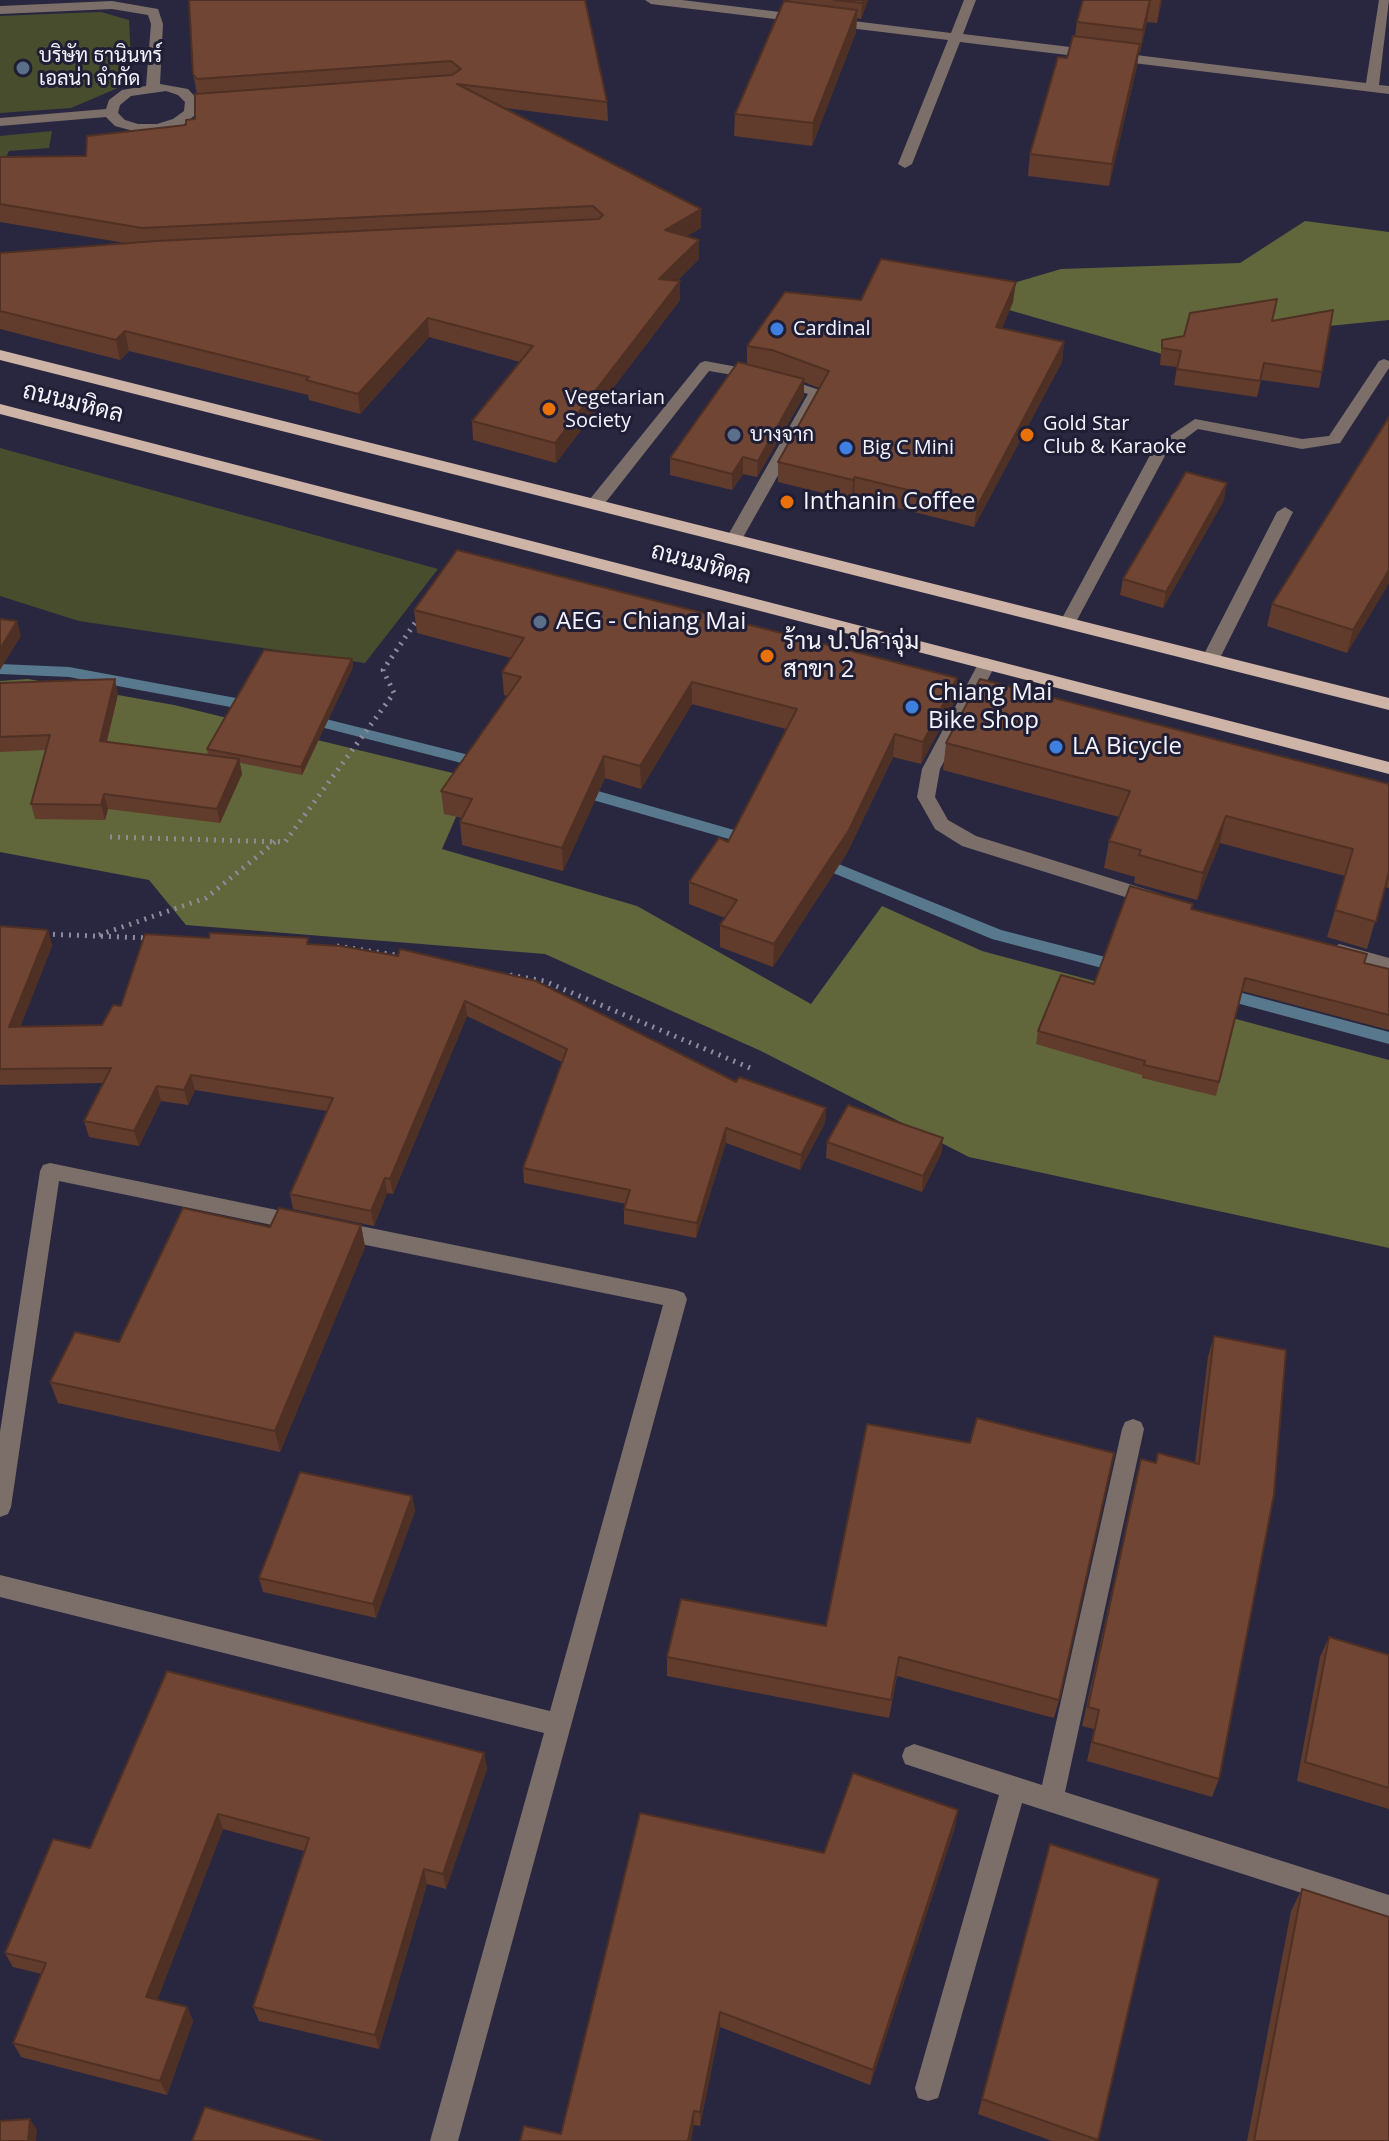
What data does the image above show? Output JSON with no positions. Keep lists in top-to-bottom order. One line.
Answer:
{"streets":{"main road":["ถนนมหิดล"]},"places":["บริษัท ธานินทร์ เอลน่า จำกัด","Cardinal","Vegetarian Society","บางจาก","Gold Star Club & Karaoke","Big C Mini","Inthanin Coffee","AEG - Chiang Mai","ร้าน ป.ปลาจุ่ม สาขา 2","Chiang Mai Bike Shop","LA Bicycle"]}
